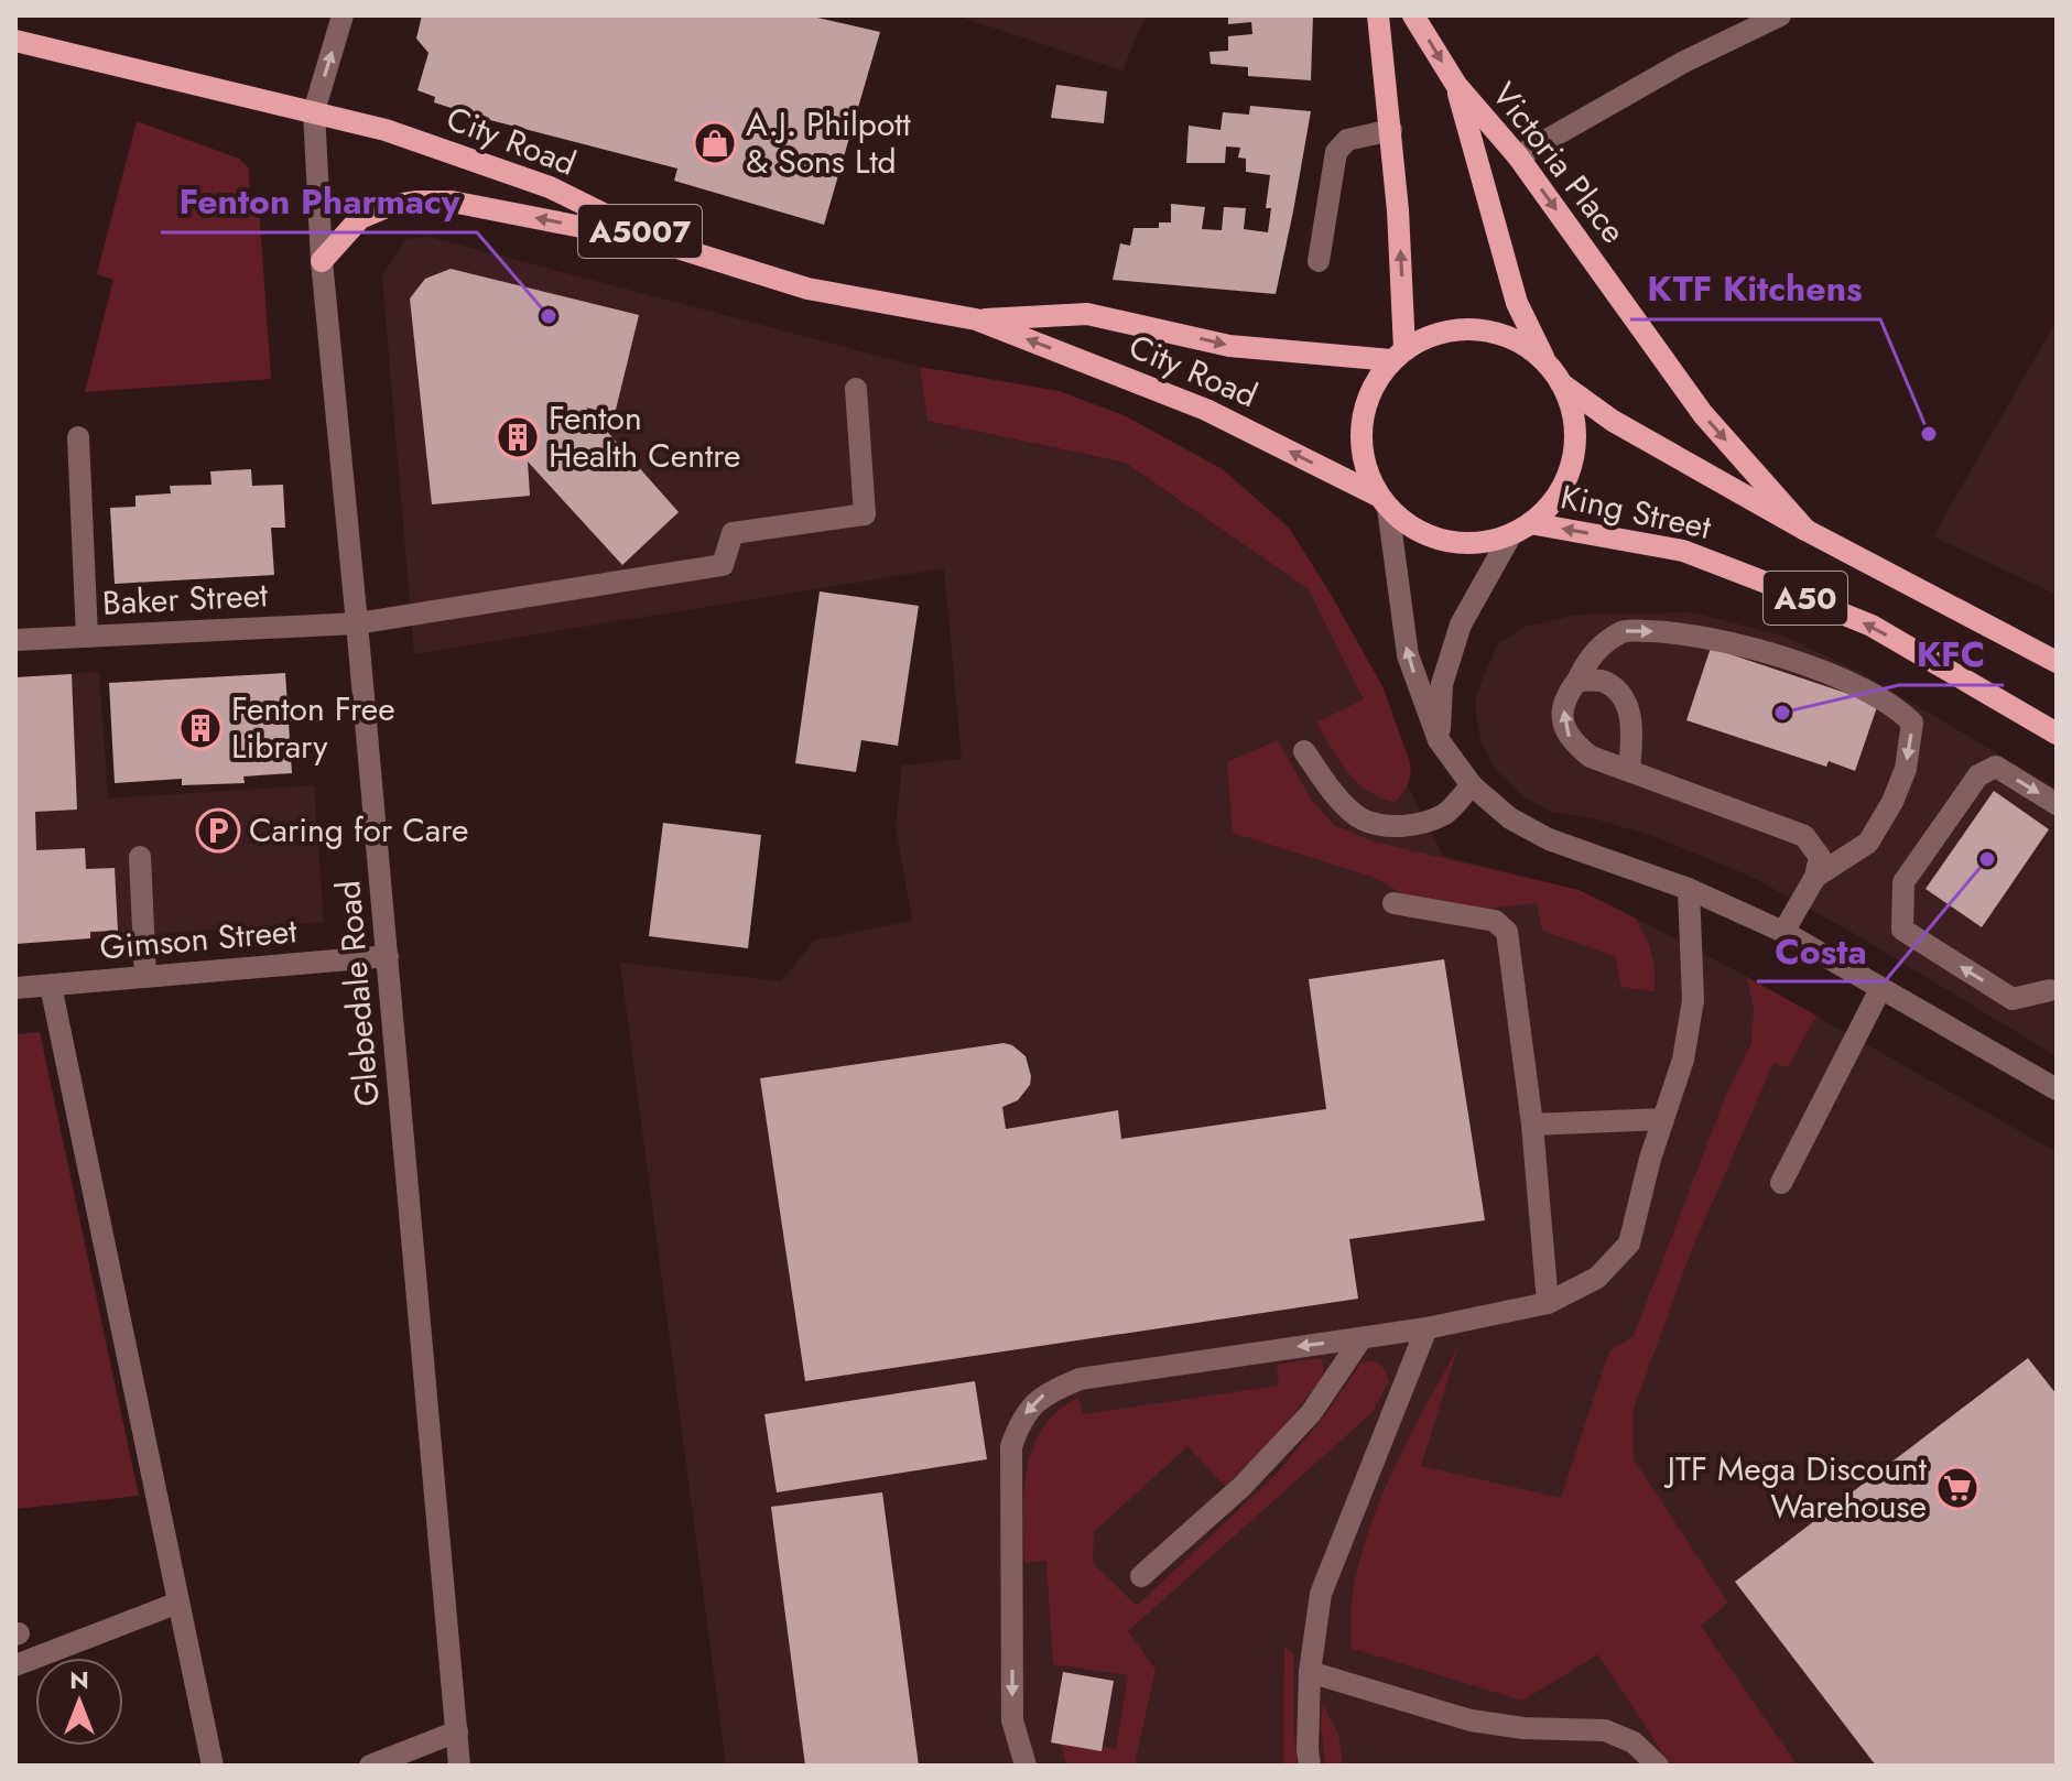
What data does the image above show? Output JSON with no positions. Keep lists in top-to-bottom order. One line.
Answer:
{"streets":{"main road":["City Road","Victoria Place","A5007","King Street","A50"],"street":["Baker Street","Gimson Street","Glebedale Road"]},"crossings":[["City Road","Victoria Place"],["City Road","A5007"],["City Road","King Street"],["City Road","A50"],["City Road","Glebedale Road"],["Victoria Place","King Street"],["Victoria Place","A50"],["A5007","Glebedale Road"],["King Street","A50"],["Baker Street","Glebedale Road"],["Gimson Street","Glebedale Road"]],"places":{"shop":["A.J. Philpott & Sons Ltd"],"other":["Fenton Pharmacy","KTF Kitchens","KFC","Costa"],"building":["Fenton Health Centre","Fenton Free Library"],"parking":["Caring for Care"],"supermarket":["JTF Mega Discount Warehouse"]},"north":"top"}
